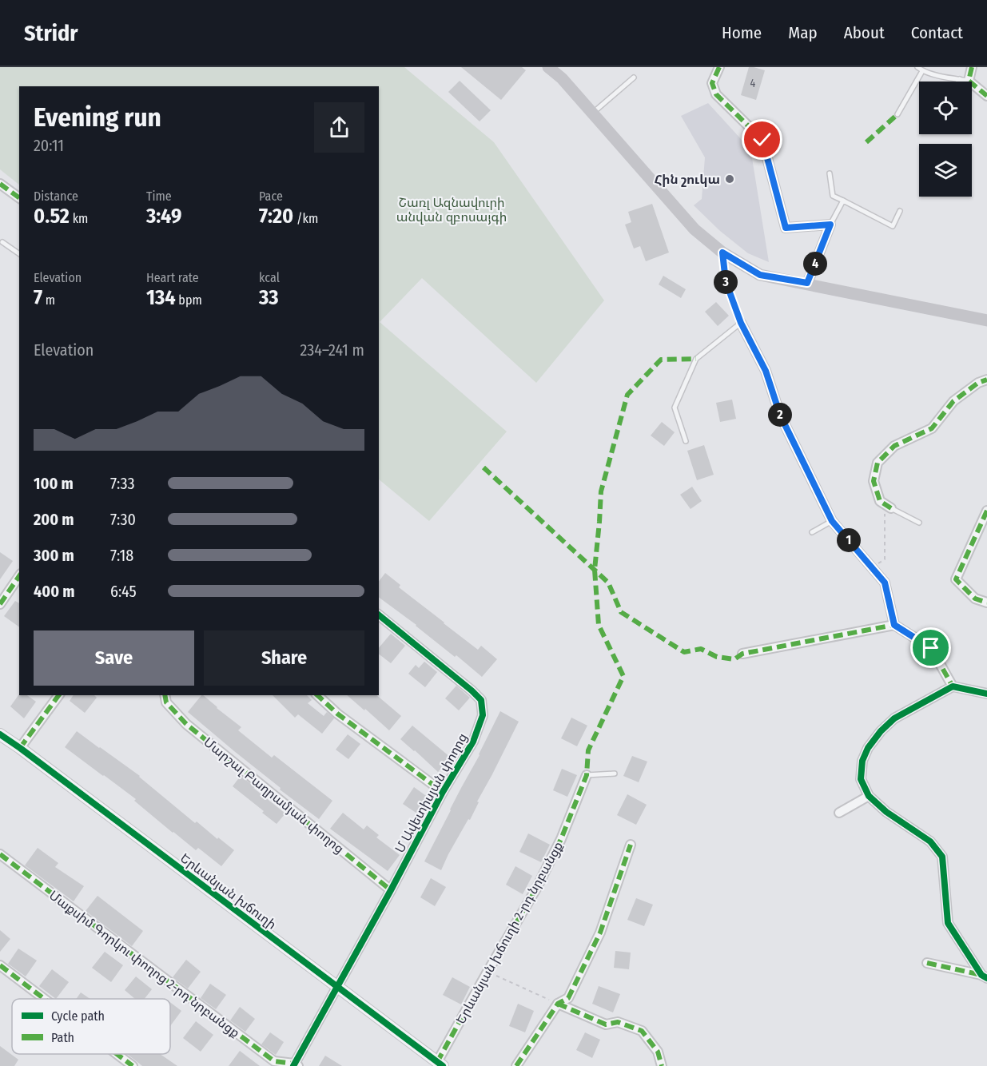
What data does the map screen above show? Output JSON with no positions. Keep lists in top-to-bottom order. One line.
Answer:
{"streets":{"street":["Մ Ավետիսյան փողոց","Մարշալ Բաղրամյան փողոց","Երևանյան խճուղի","Երևանյան խճուղի 2-րդ նրբանցք","Մաքսիմ Գորկու փողոց 2-րդ նրբանցք"]},"crossings":[["Մ Ավետիսյան փողոց","Մարշալ Բաղրամյան փողոց"],["Մ Ավետիսյան փողոց","Երևանյան խճուղի"],["Մ Ավետիսյան փողոց","Մաքսիմ Գորկու փողոց 2-րդ նրբանցք"],["Երևանյան խճուղի","Երևանյան խճուղի 2-րդ նրբանցք"]],"parks":["Շառլ Ազնավուրի անվան զբոսայգի"],"places":["Հին շուկա"],"house_numbers":["4"],"legend":["Cycle path","Path"],"page":{"header":"Stridr","nav":["Home","Map","About","Contact"],"heading":["Evening run","20:11"],"stats":[["Distance","0.52 km"],["Time","3:49"],["Pace","7:20 /km"],["Elevation","7 m"],["Heart rate","134 bpm"],["kcal","33"]],"pins":["4","3","2","1"],"chart":["Elevation","234–241 m"],"list":[{"name":"100 m","note":"7:33"},{"name":"200 m","note":"7:30"},{"name":"300 m","note":"7:18"},{"name":"400 m","note":"6:45"}],"buttons":["Save","Share"]}}
